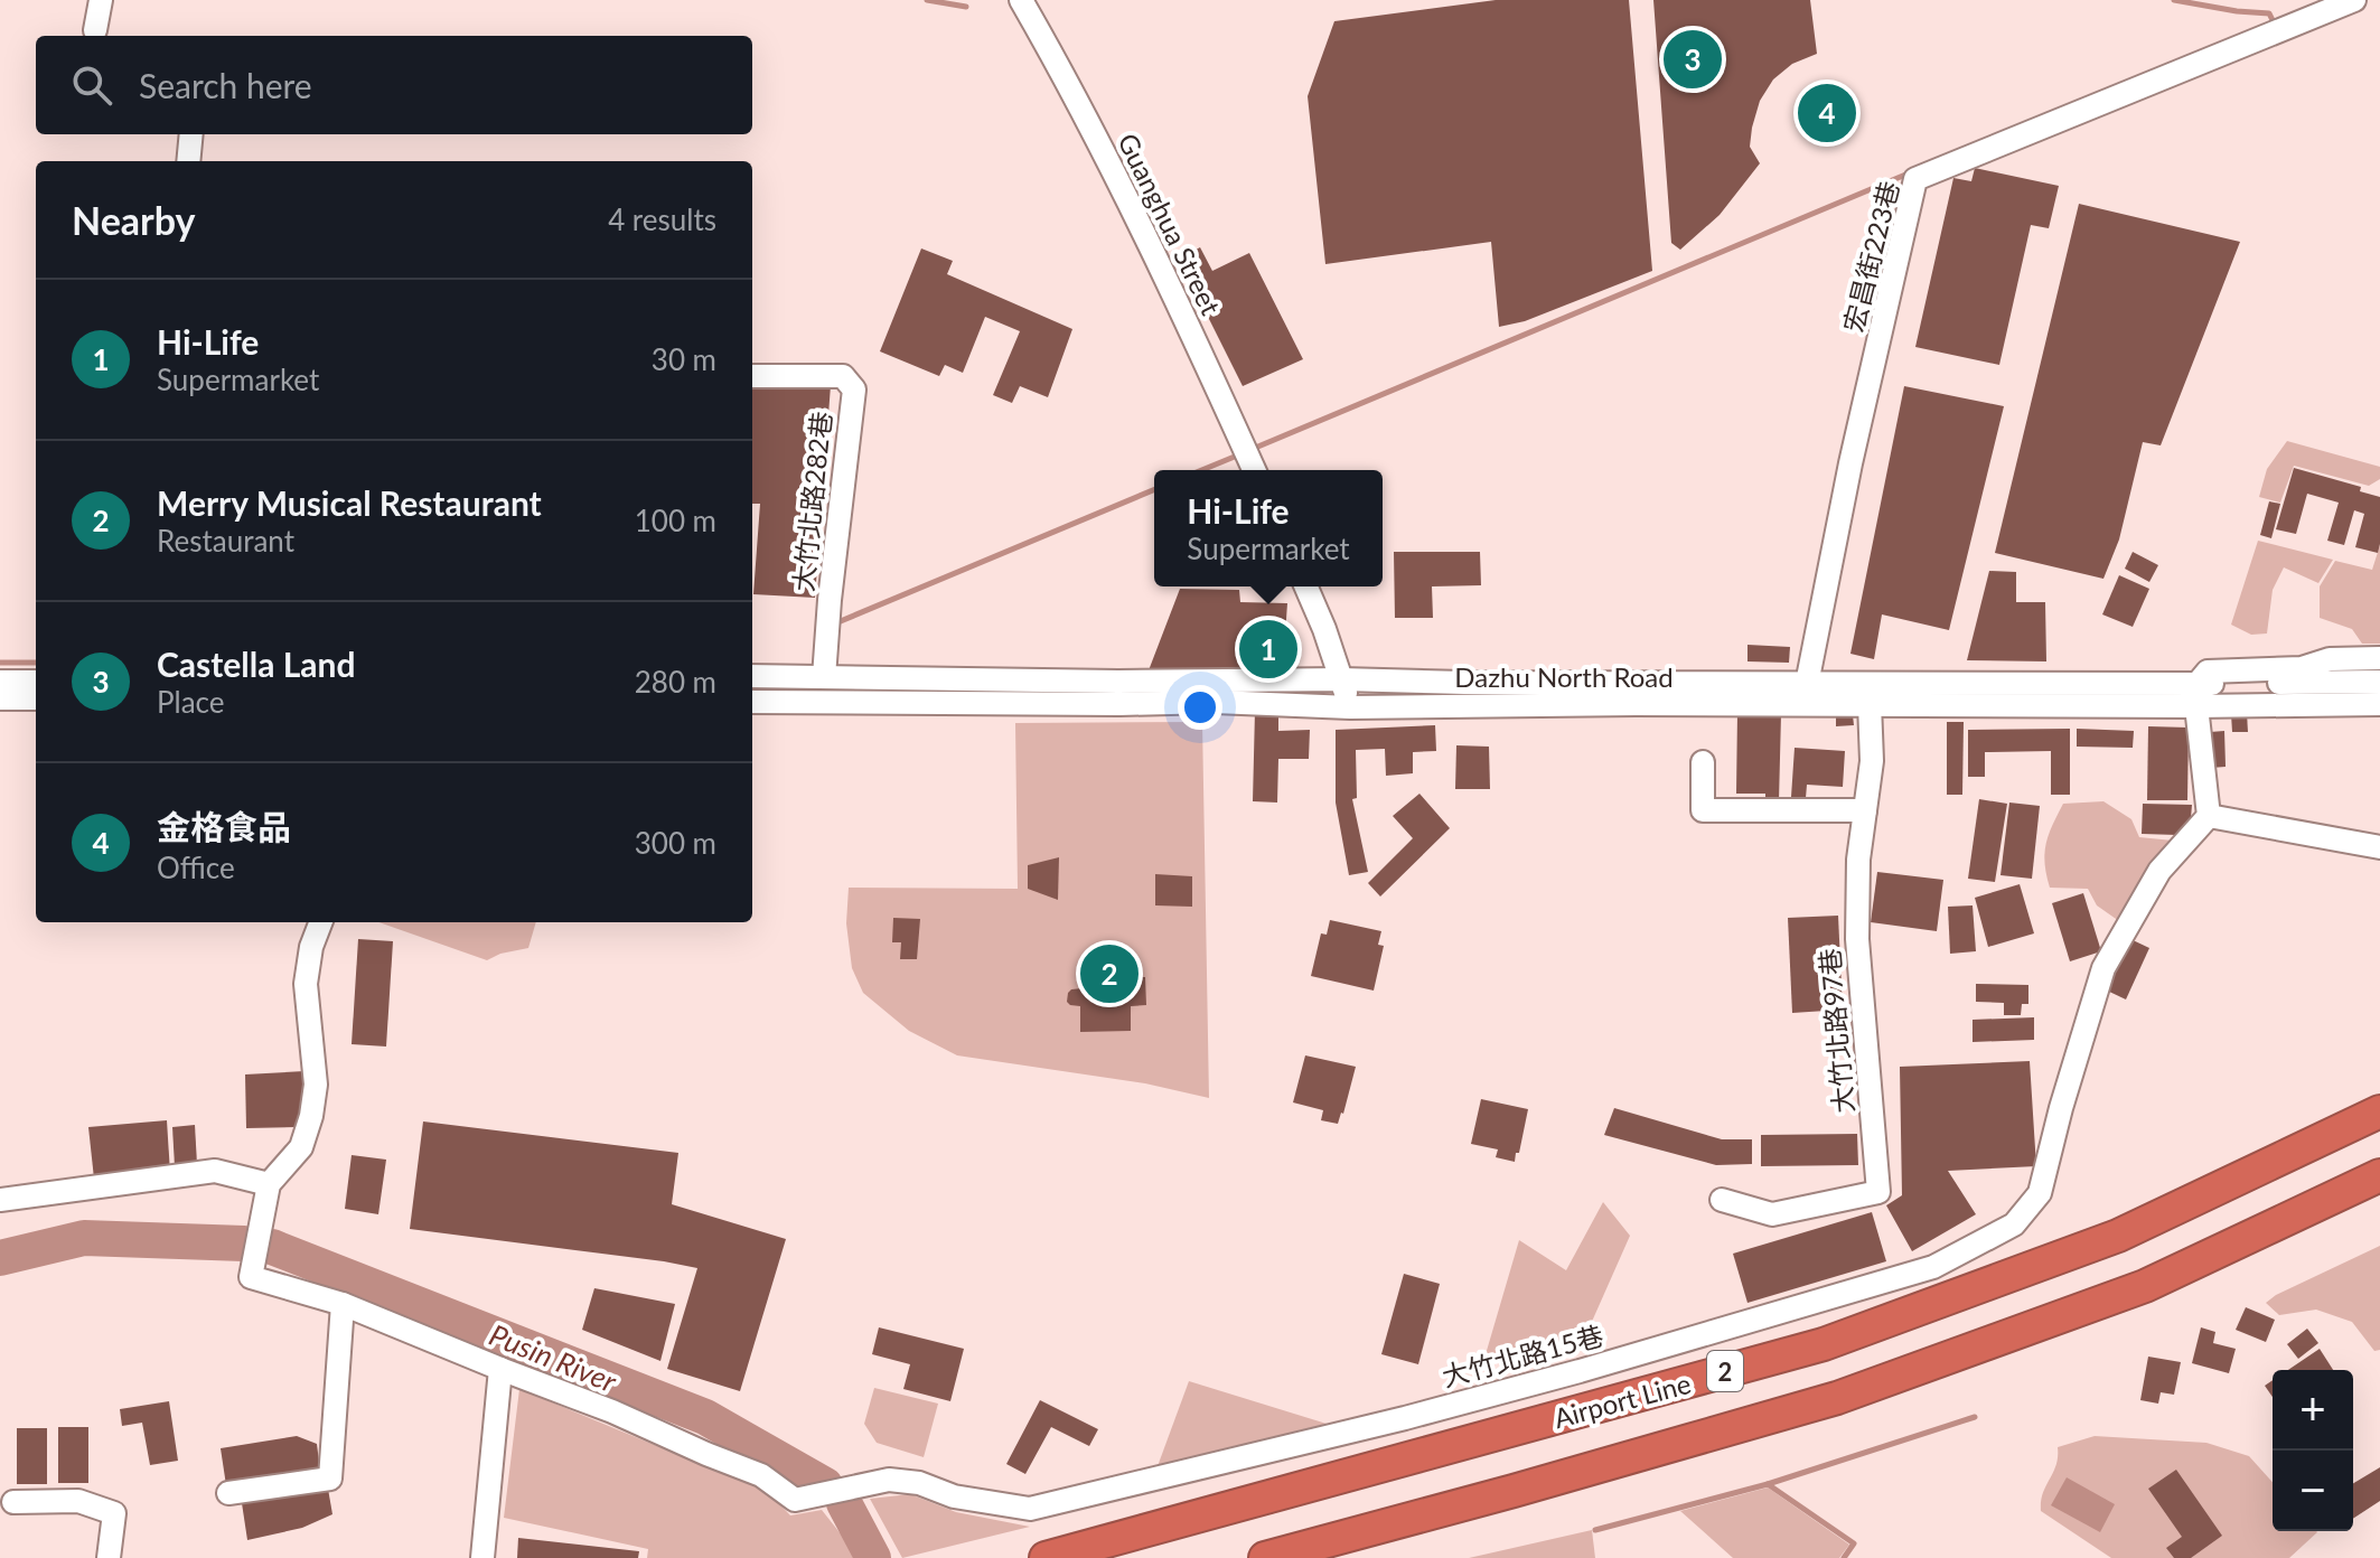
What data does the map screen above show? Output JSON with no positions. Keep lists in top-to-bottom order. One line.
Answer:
{"streets":{"highway":["2","Airport Line"],"street":["Guanghua Street","宏昌街223巷","大竹北路282巷","Dazhu North Road","大竹北路97巷","大竹北路15巷"]},"crossings":[["宏昌街223巷","Dazhu North Road"],["大竹北路282巷","Dazhu North Road"],["Dazhu North Road","大竹北路97巷"]],"water":["Pusin River"],"page":{"pins":["3","4","1","2"],"search":"Search here","heading":["Nearby","4 results"],"list":[{"mark":"1","name":"Hi-Life","note":"Supermarket","value":"30 m"},{"mark":"2","name":"Merry Musical Restaurant","note":"Restaurant","value":"100 m"},{"mark":"3","name":"Castella Land","note":"Place","value":"280 m"},{"mark":"4","name":"金格食品","note":"Office","value":"300 m"}],"popup":["Hi-Life","Supermarket"],"map_buttons":["+","−"]}}
